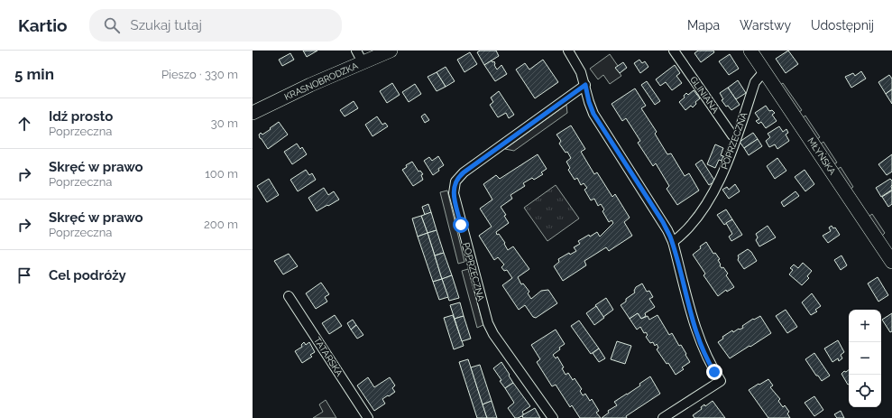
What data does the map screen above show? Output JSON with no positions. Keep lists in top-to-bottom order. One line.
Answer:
{"streets":{"street":["KRASNOBRODZKA","GLINIANA","POPRZECZNA","MŁYŃSKA","TATARSKA"]},"crossings":[["GLINIANA","POPRZECZNA"],["POPRZECZNA","MŁYŃSKA"]],"page":{"header":"Kartio","search":"Szukaj tutaj","nav":["Mapa","Warstwy","Udostępnij"],"heading":["5 min","Pieszo · 330 m"],"list":[["Idź prosto","Poprzeczna","30 m"],["Skręć w prawo","Poprzeczna","100 m"],["Skręć w prawo","Poprzeczna","200 m"],"Cel podróży"],"map_buttons":["+","−"]}}
